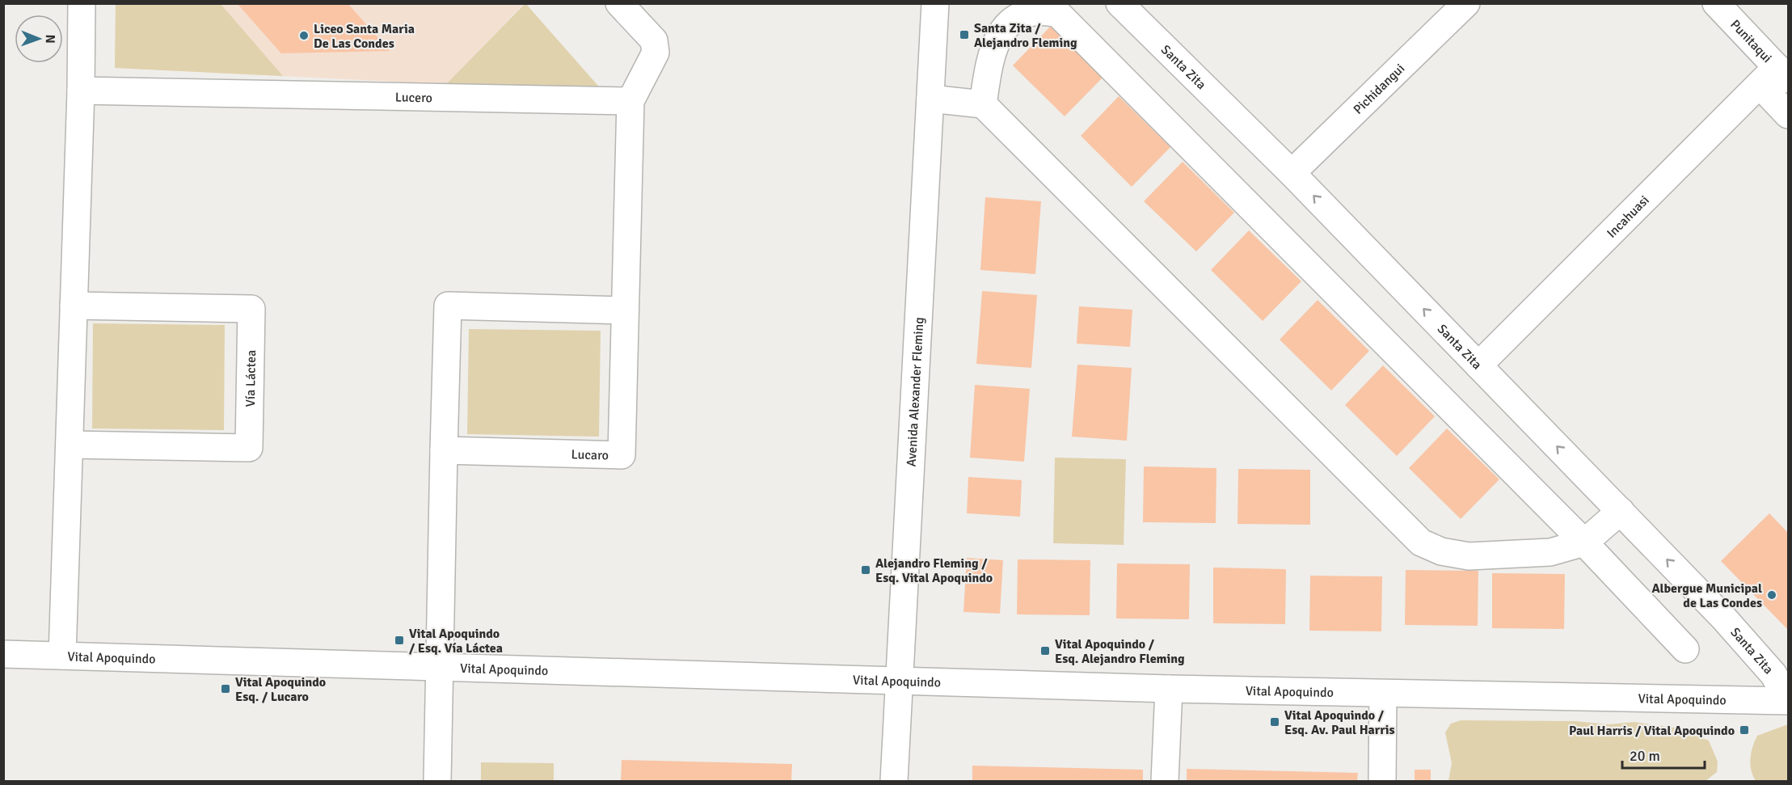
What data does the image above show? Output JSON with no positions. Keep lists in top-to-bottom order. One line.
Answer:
{"streets":{"street":["Punitaqui","Santa Zita","Pichidangui","Lucero","Incahuasi","Vía Láctea","Avenida Alexander Fleming","Lucaro","Vital Apoquindo"]},"crossings":[["Punitaqui","Incahuasi"],["Santa Zita","Pichidangui"],["Santa Zita","Incahuasi"],["Santa Zita","Vital Apoquindo"],["Lucero","Lucaro"],["Avenida Alexander Fleming","Vital Apoquindo"]],"places":{"transit":["Santa Zita / Alejandro Fleming","Alejandro Fleming / Esq. Vital Apoquindo","Vital Apoquindo / Esq. Vía Láctea","Vital Apoquindo / Esq. Alejandro Fleming","Vital Apoquindo Esq. / Lucaro","Vital Apoquindo / Esq. Av. Paul Harris","Paul Harris / Vital Apoquindo"],"other":["Liceo Santa Maria De Las Condes","Albergue Municipal de Las Condes"]},"scale_bar":"20 m","north":"right"}
